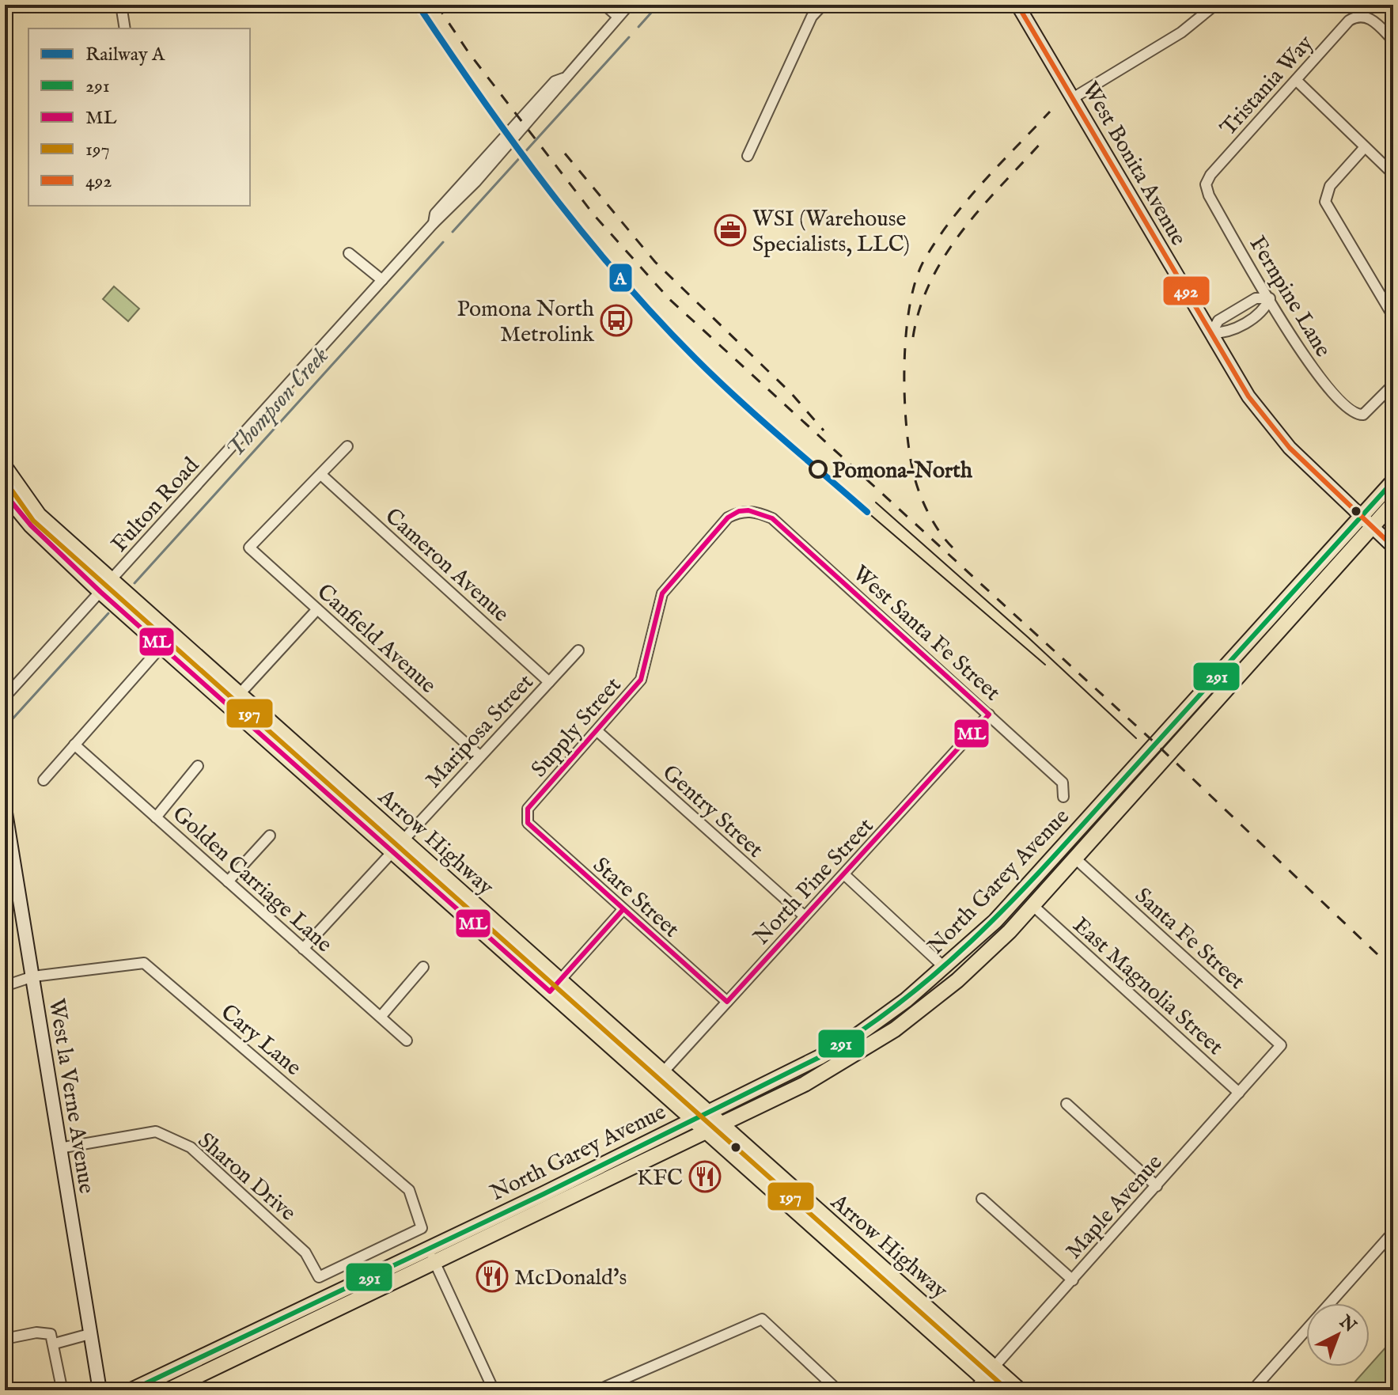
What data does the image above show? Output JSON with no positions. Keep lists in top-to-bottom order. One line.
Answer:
{"streets":{"main road":["West Bonita Avenue","Arrow Highway","North Garey Avenue","West la Verne Avenue"],"street":["Tristania Way","Fernpine Lane","Fulton Road","Cameron Avenue","West Santa Fe Street","Canfield Avenue","Supply Street","Mariposa Street","Gentry Street","Golden Carriage Lane","North Pine Street","Stare Street","Santa Fe Street","East Magnolia Street","Cary Lane","Sharon Drive","Maple Avenue"]},"crossings":[["Tristania Way","Fernpine Lane"],["West Bonita Avenue","North Garey Avenue"],["Fulton Road","Arrow Highway"],["Cameron Avenue","Canfield Avenue"],["Cameron Avenue","Mariposa Street"],["West Santa Fe Street","Supply Street"],["West Santa Fe Street","North Pine Street"],["Canfield Avenue","Mariposa Street"],["Supply Street","Gentry Street"],["Supply Street","Stare Street"],["Mariposa Street","Arrow Highway"],["Mariposa Street","Golden Carriage Lane"],["Gentry Street","North Pine Street"],["Arrow Highway","North Pine Street"],["Arrow Highway","North Garey Avenue"],["Arrow Highway","Maple Avenue"],["North Pine Street","Stare Street"],["North Garey Avenue","Santa Fe Street"],["North Garey Avenue","East Magnolia Street"],["Santa Fe Street","Maple Avenue"],["East Magnolia Street","Maple Avenue"],["Cary Lane","West la Verne Avenue"],["Cary Lane","Sharon Drive"],["West la Verne Avenue","Sharon Drive"]],"water":["Thompson Creek"],"places":{"office":["WSI (Warehouse Specialists, LLC)"],"bus stop":["Pomona North Metrolink"],"other":["Pomona–North"],"restaurant":["KFC","McDonald's"]},"lines":["rail line A","transit line 492","transit line 197","transit line 291","transit line ML"],"legend":["Railway A","291","ML","197","492"],"north":"top right"}
